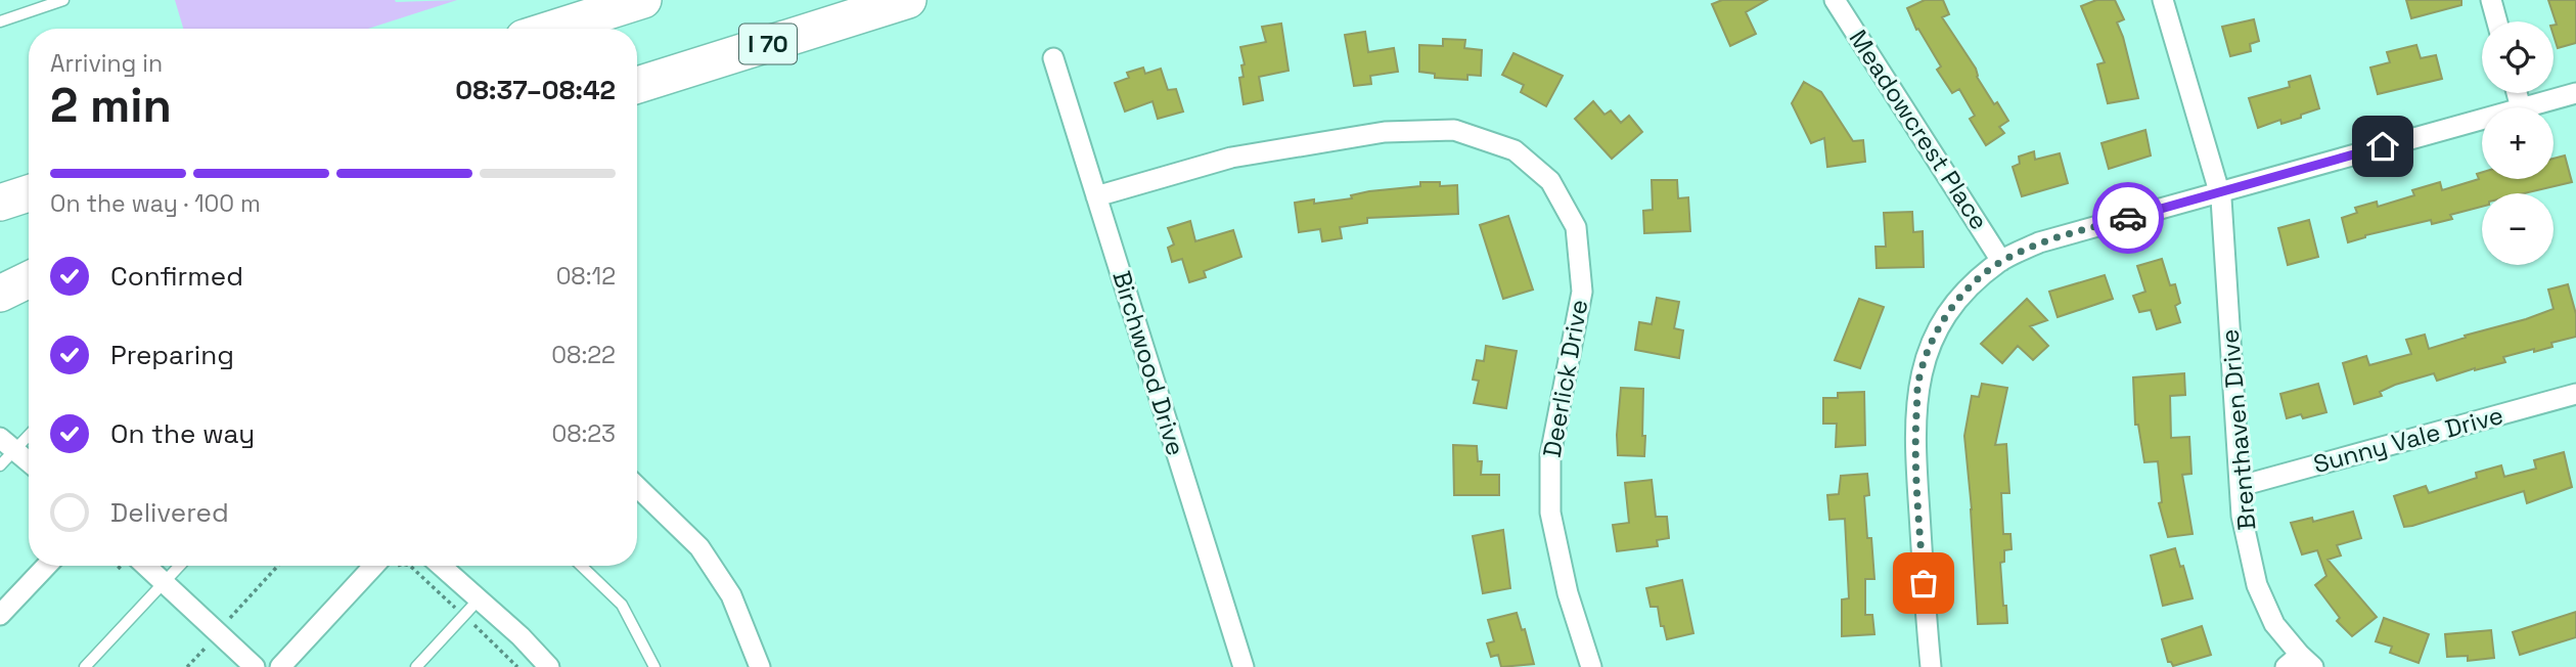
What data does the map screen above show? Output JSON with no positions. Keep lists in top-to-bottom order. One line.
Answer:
{"streets":{"highway":["I 70"],"street":["Meadowcrest Place","Birchwood Drive","Deerlick Drive","Brenthaven Drive","Sunny Vale Drive"]},"crossings":[["Birchwood Drive","Deerlick Drive"],["Brenthaven Drive","Sunny Vale Drive"]],"page":{"map_buttons":["+","−"],"heading":["2 min","Arriving in","08:37–08:42"],"bar":"On the way · 100 m","list":[["Confirmed","08:12"],["Preparing","08:22"],["On the way","08:23"],"Delivered"]}}
